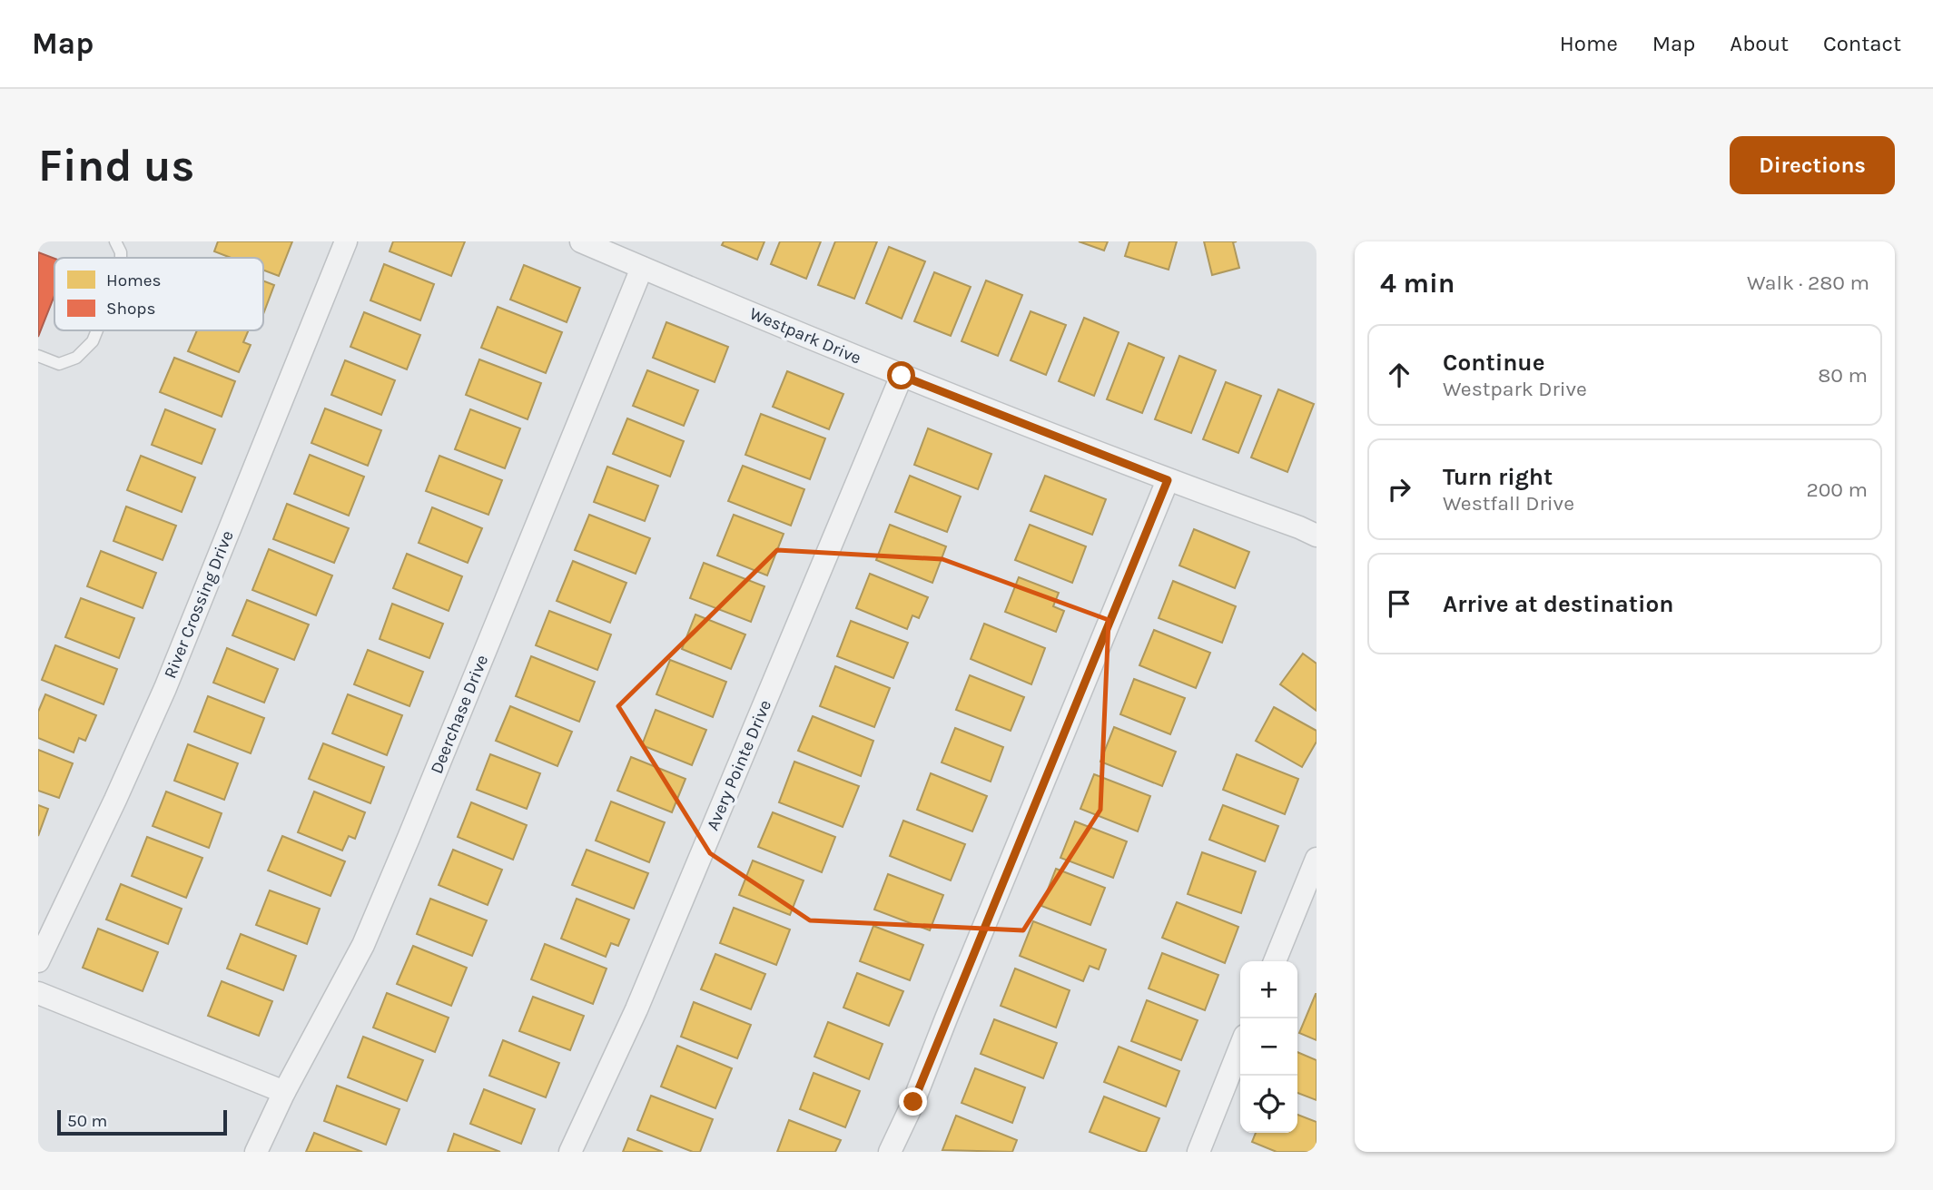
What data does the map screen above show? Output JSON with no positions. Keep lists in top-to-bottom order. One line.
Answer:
{"streets":{"street":["Westpark Drive","River Crossing Drive","Deerchase Drive","Avery Pointe Drive"]},"crossings":[["Westpark Drive","Deerchase Drive"],["Westpark Drive","Avery Pointe Drive"]],"legend":["Homes","Shops"],"scale_bar":"50 m","page":{"header":"Map","nav":["Home","Map","About","Contact"],"buttons":"Directions","title":"Find us","heading":["4 min","Walk · 280 m"],"list":[["Continue","Westpark Drive","80 m"],["Turn right","Westfall Drive","200 m"],"Arrive at destination"],"map_buttons":["+","−"],"scale":"50 m"}}
